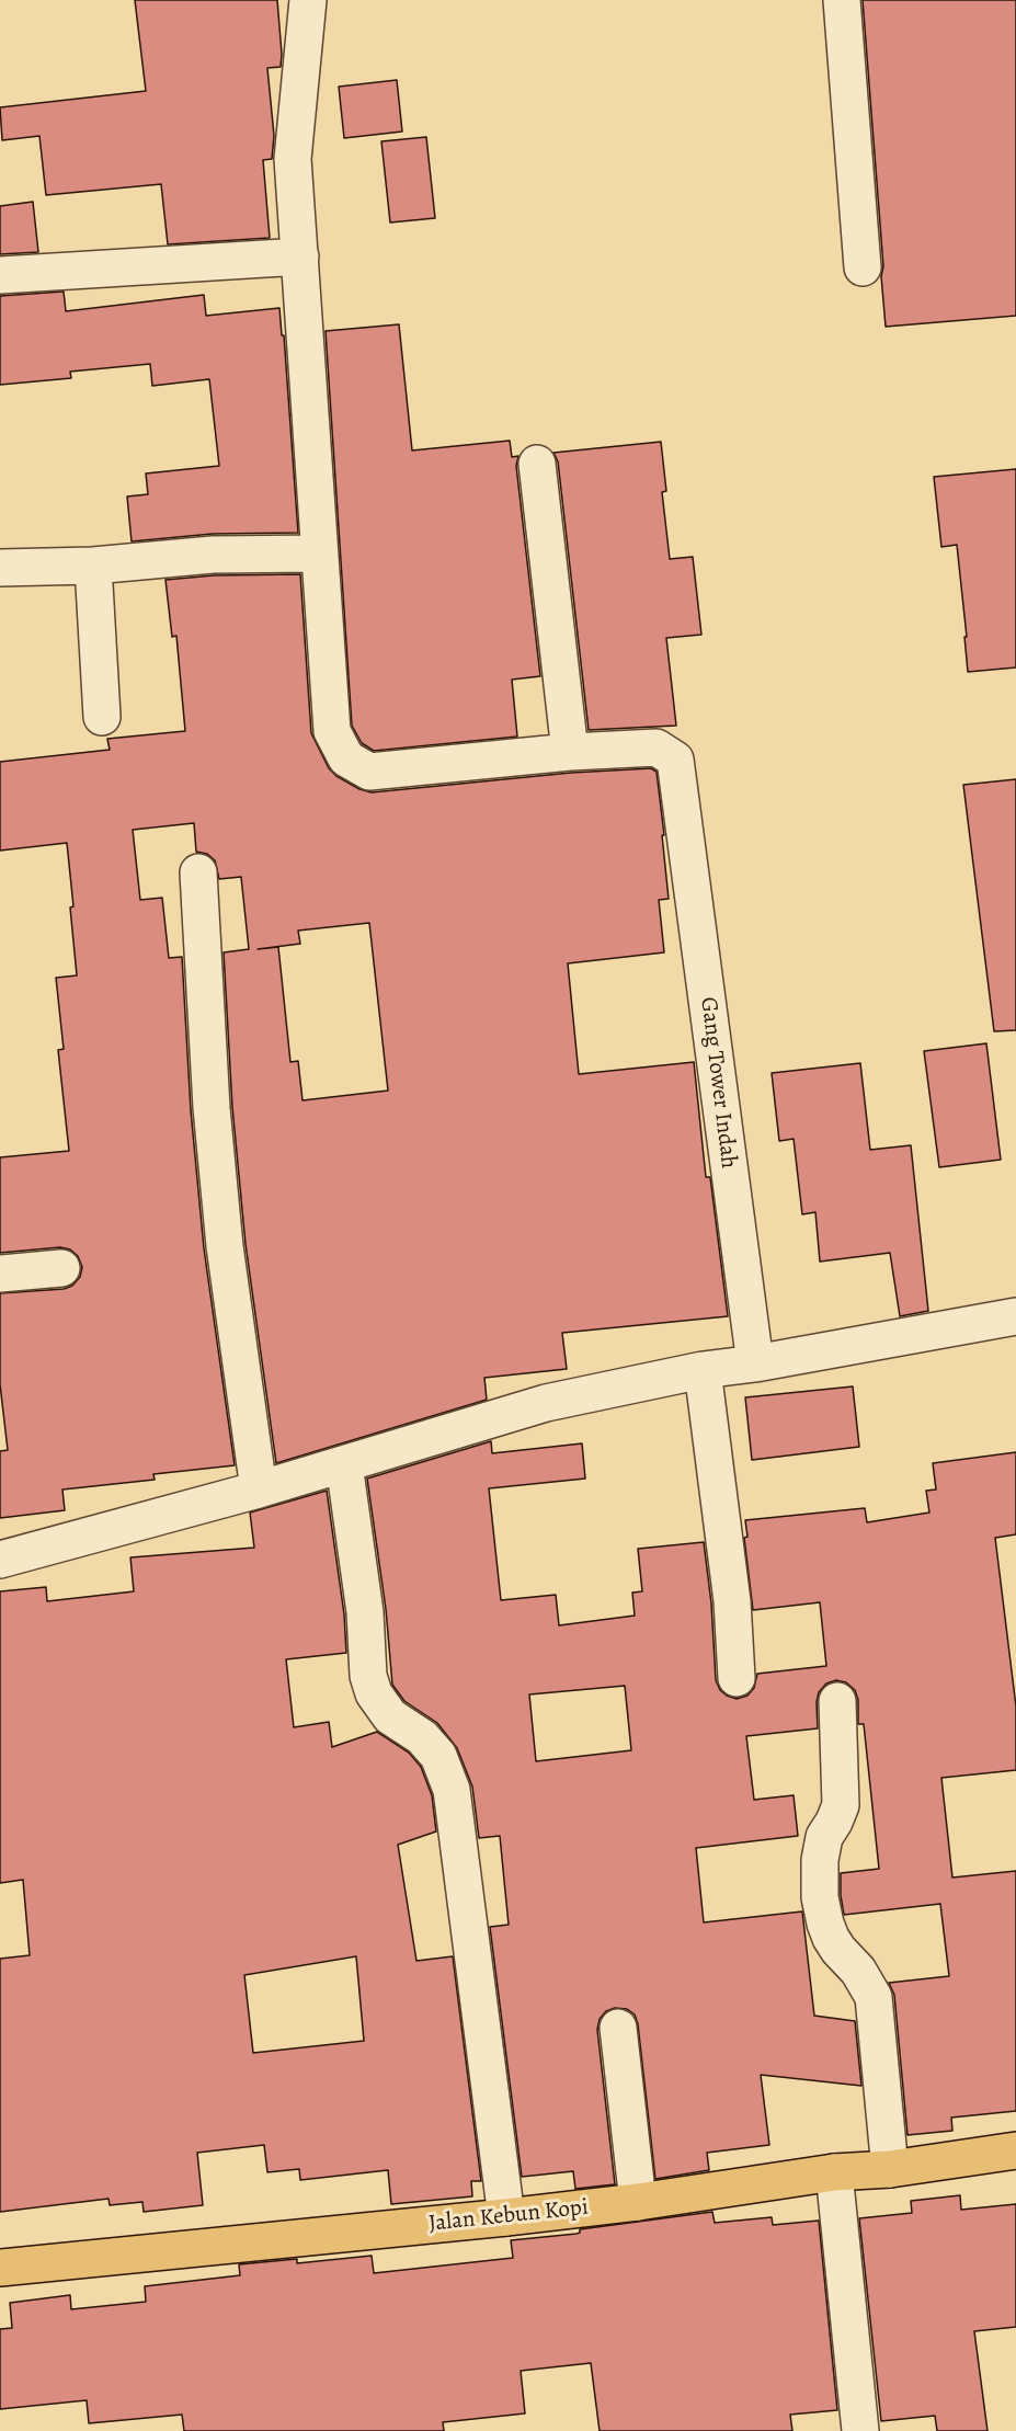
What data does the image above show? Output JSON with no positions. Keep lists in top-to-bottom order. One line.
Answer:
{"streets":{"main road":["Jalan Kebun Kopi"],"street":["Gang Tower Indah"]}}
